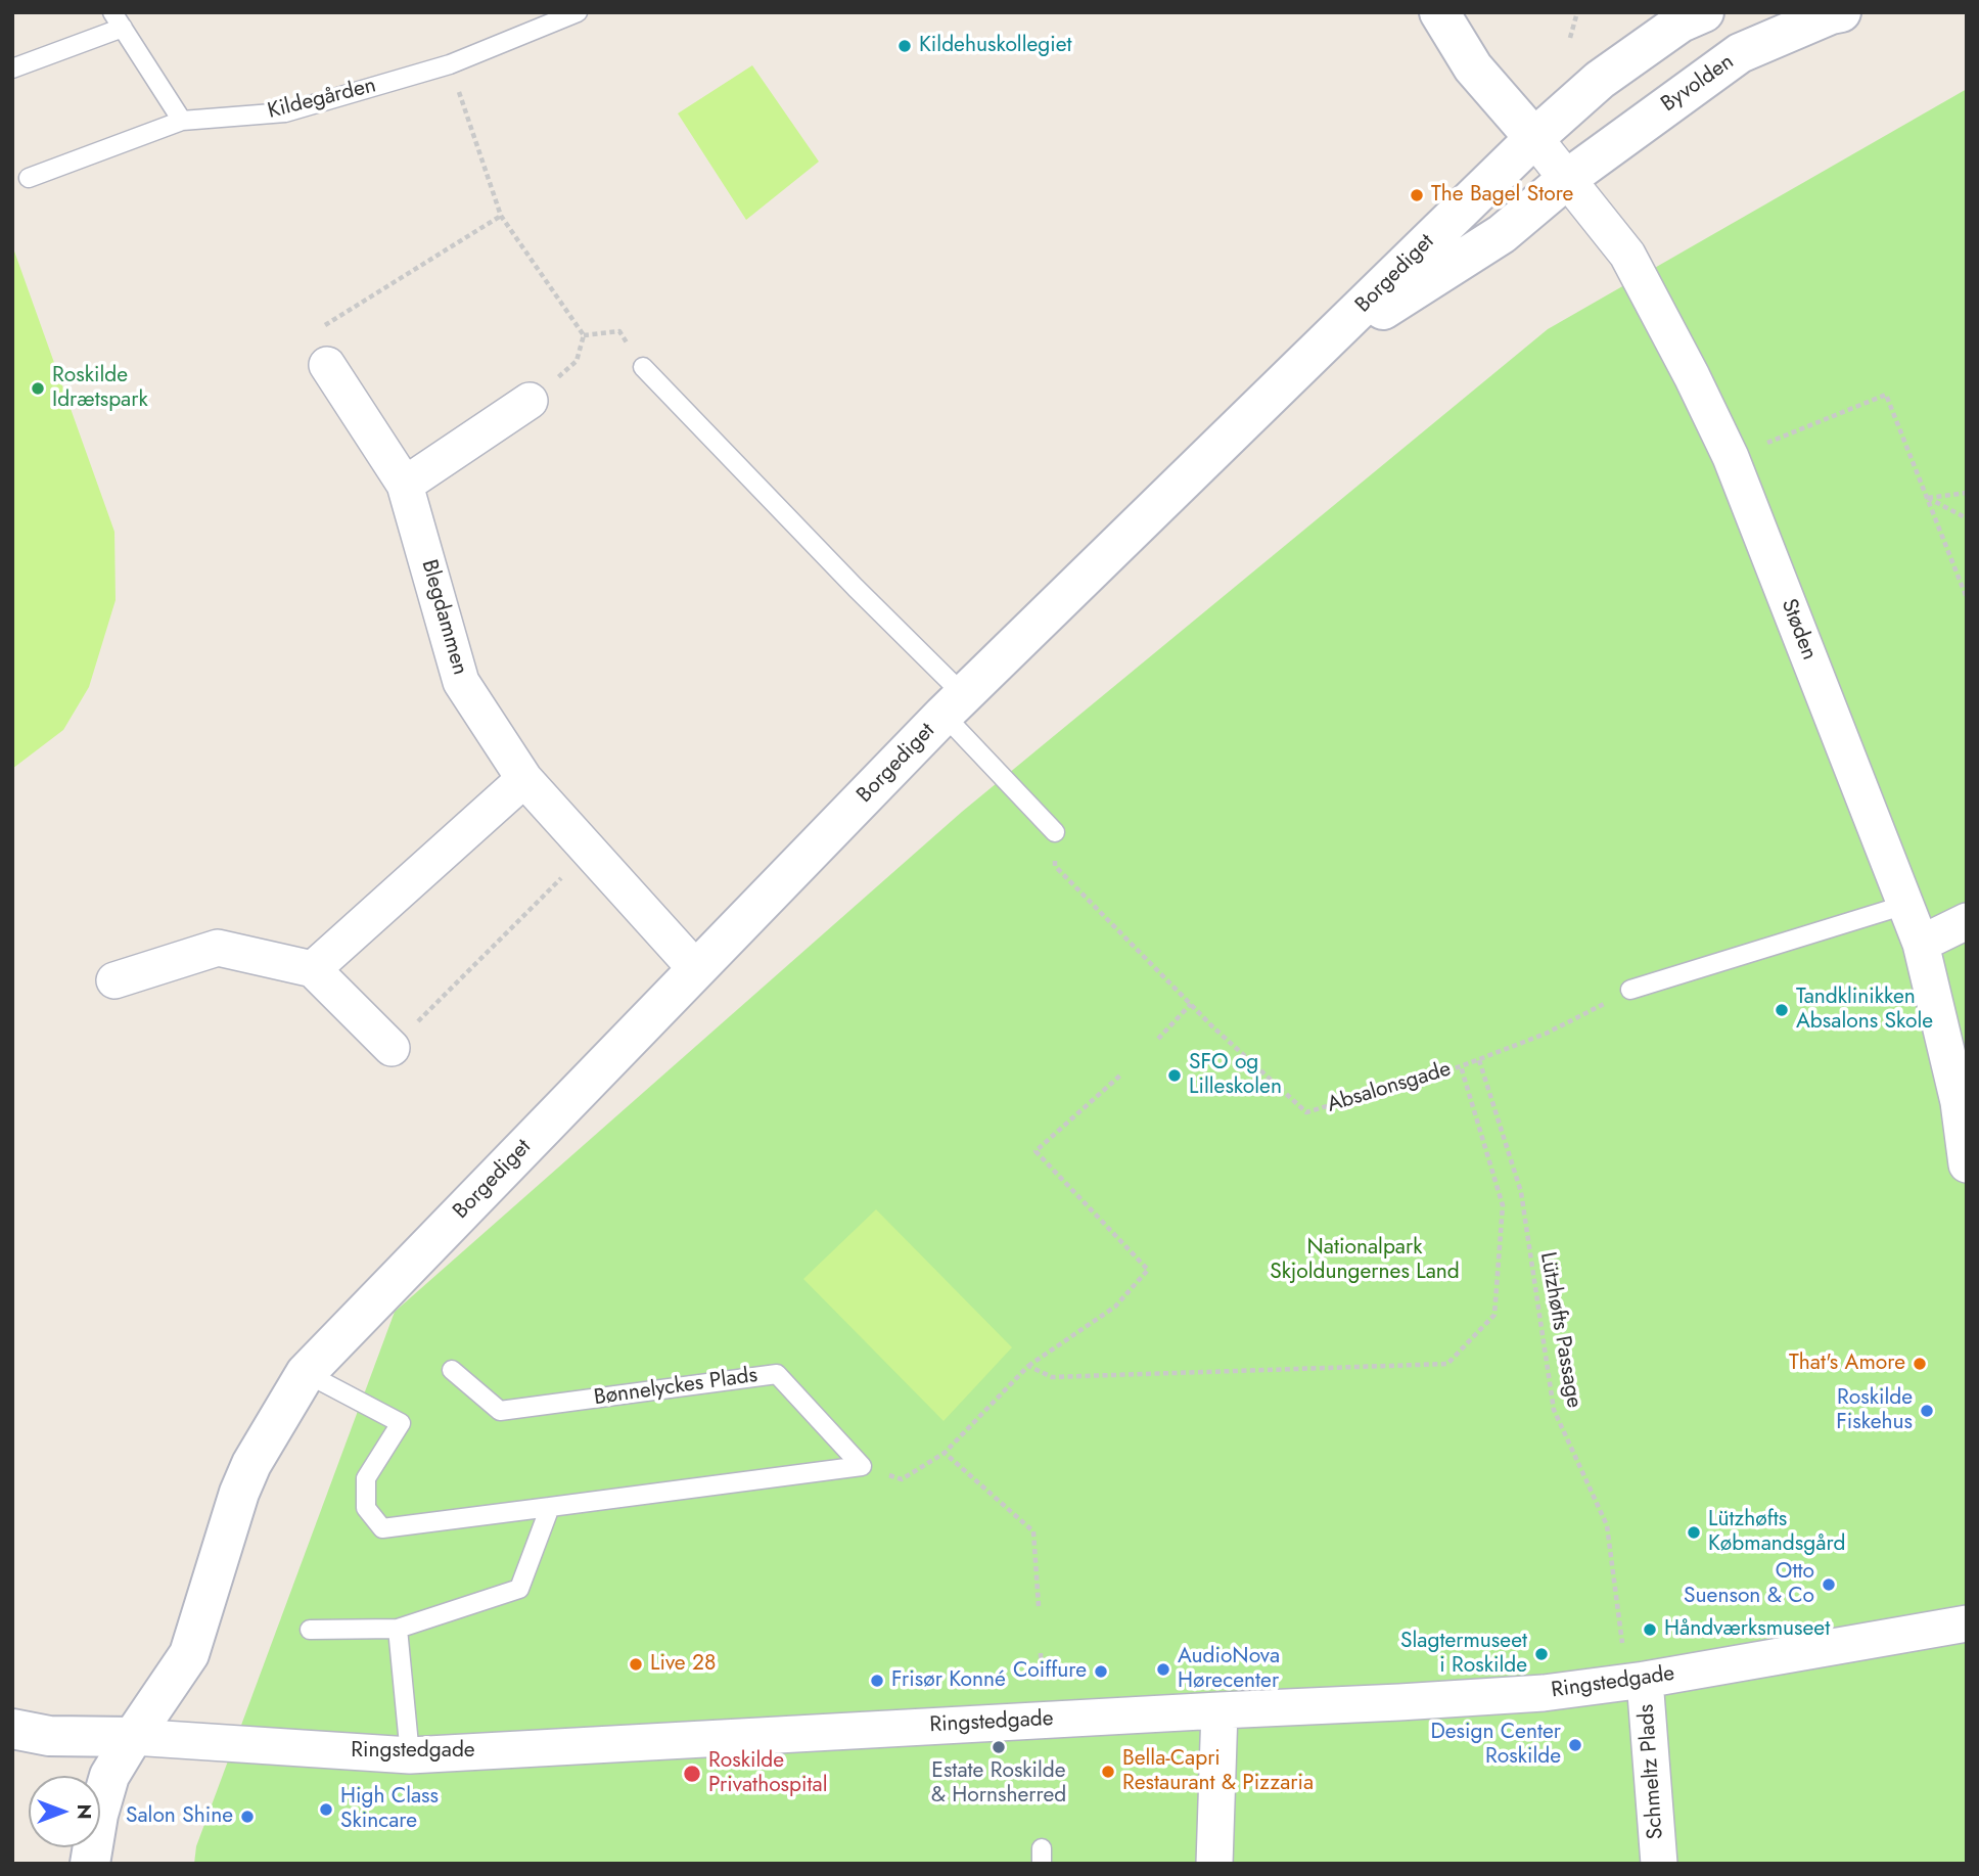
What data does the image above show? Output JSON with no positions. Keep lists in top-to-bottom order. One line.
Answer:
{"streets":{"main road":["Byvolden","Borgediget","Ringstedgade"],"street":["Blegdammen","Støden","Schmeltz Plads"],"lane":["Kildegården","Bønnelyckes Plads"],"path":["Absalonsgade","Lützhøfts Passage"]},"crossings":[["Byvolden","Borgediget"],["Byvolden","Støden"],["Borgediget","Blegdammen"],["Borgediget","Støden"],["Borgediget","Ringstedgade"],["Absalonsgade","Lützhøfts Passage"],["Lützhøfts Passage","Ringstedgade"],["Lützhøfts Passage","Schmeltz Plads"],["Ringstedgade","Schmeltz Plads"]],"parks":["Nationalpark Skjoldungernes Land"],"places":["Kildehuskollegiet","The Bagel Store","Roskilde Idrætspark","Tandklinikken Absalons Skole","SFO og Lilleskolen","That's Amore","Roskilde Fiskehus","Lützhøfts Købmandsgård","Otto Suenson & Co","Håndværksmuseet","Slagtermuseet i Roskilde","Live 28","AudioNova Hørecenter","Coiffure","Frisør Konné","Design Center Roskilde","Estate Roskilde & Hornsherred","Bella-Capri Restaurant & Pizzaria","Roskilde Privathospital","High Class Skincare","Salon Shine"],"north":"right"}
